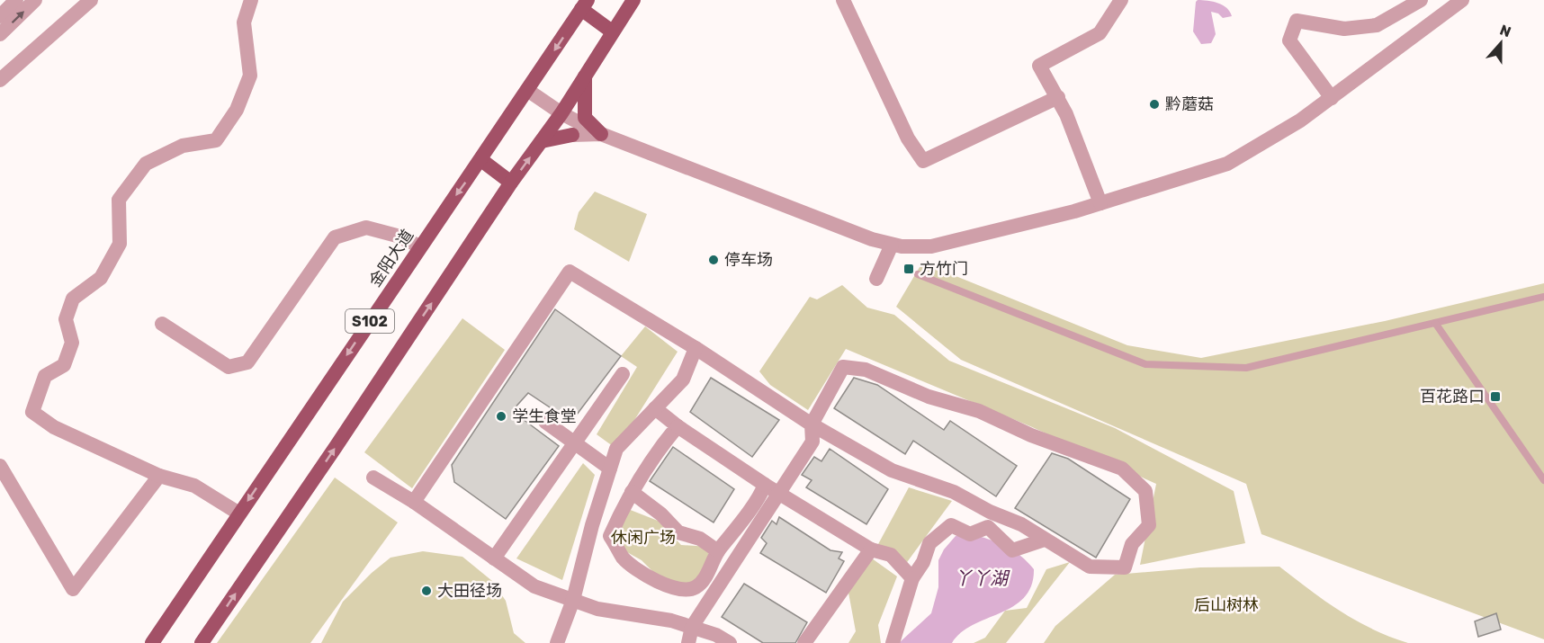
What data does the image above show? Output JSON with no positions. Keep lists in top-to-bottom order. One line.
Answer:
{"streets":{"main road":["金阳大道","S102"]},"water":["丫丫湖"],"parks":["休闲广场","后山树林"],"places":{"other":["黔蘑菇","停车场","学生食堂","大田径场"],"transit":["方竹门","百花路口"]},"north":"top"}
